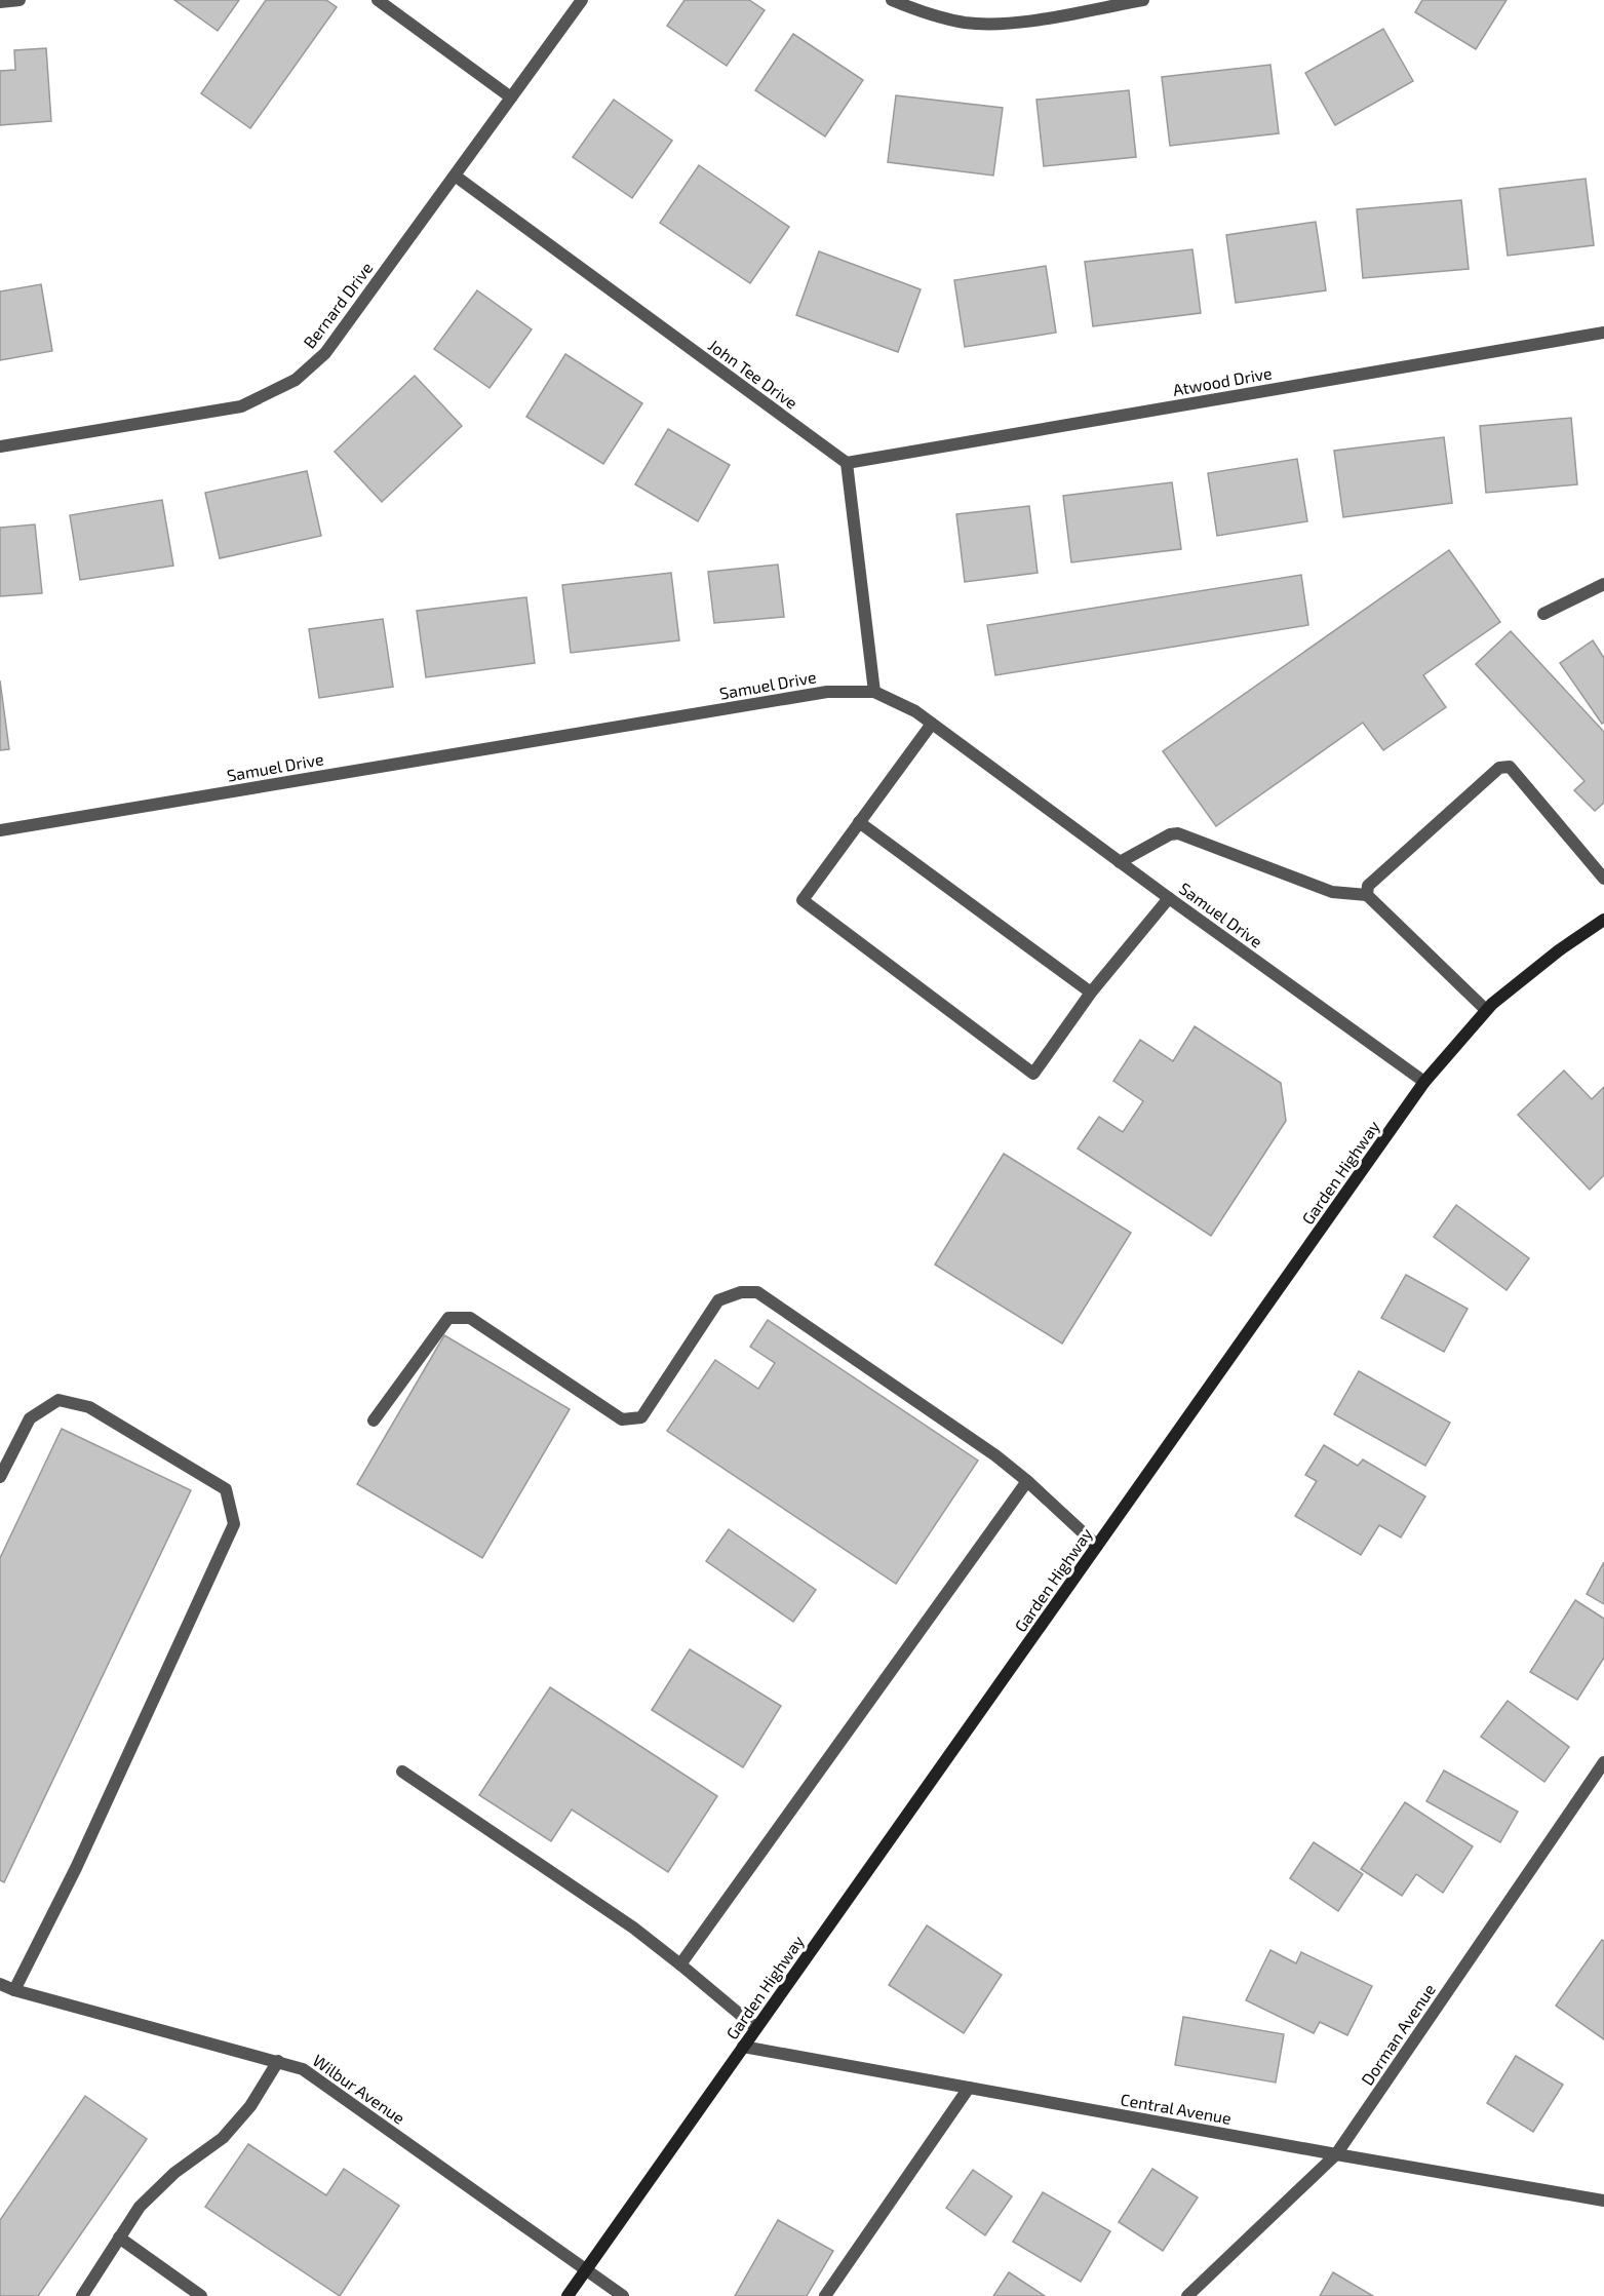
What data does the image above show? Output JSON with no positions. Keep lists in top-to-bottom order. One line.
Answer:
{"streets":{"main road":["Garden Highway"],"street":["Bernard Drive","John Tee Drive","Atwood Drive","Samuel Drive","Dorman Avenue","Wilbur Avenue","Central Avenue"]},"crossings":[["Bernard Drive","John Tee Drive"],["John Tee Drive","Atwood Drive"],["Samuel Drive","Garden Highway"],["Garden Highway","Wilbur Avenue"],["Garden Highway","Central Avenue"],["Dorman Avenue","Central Avenue"]]}
